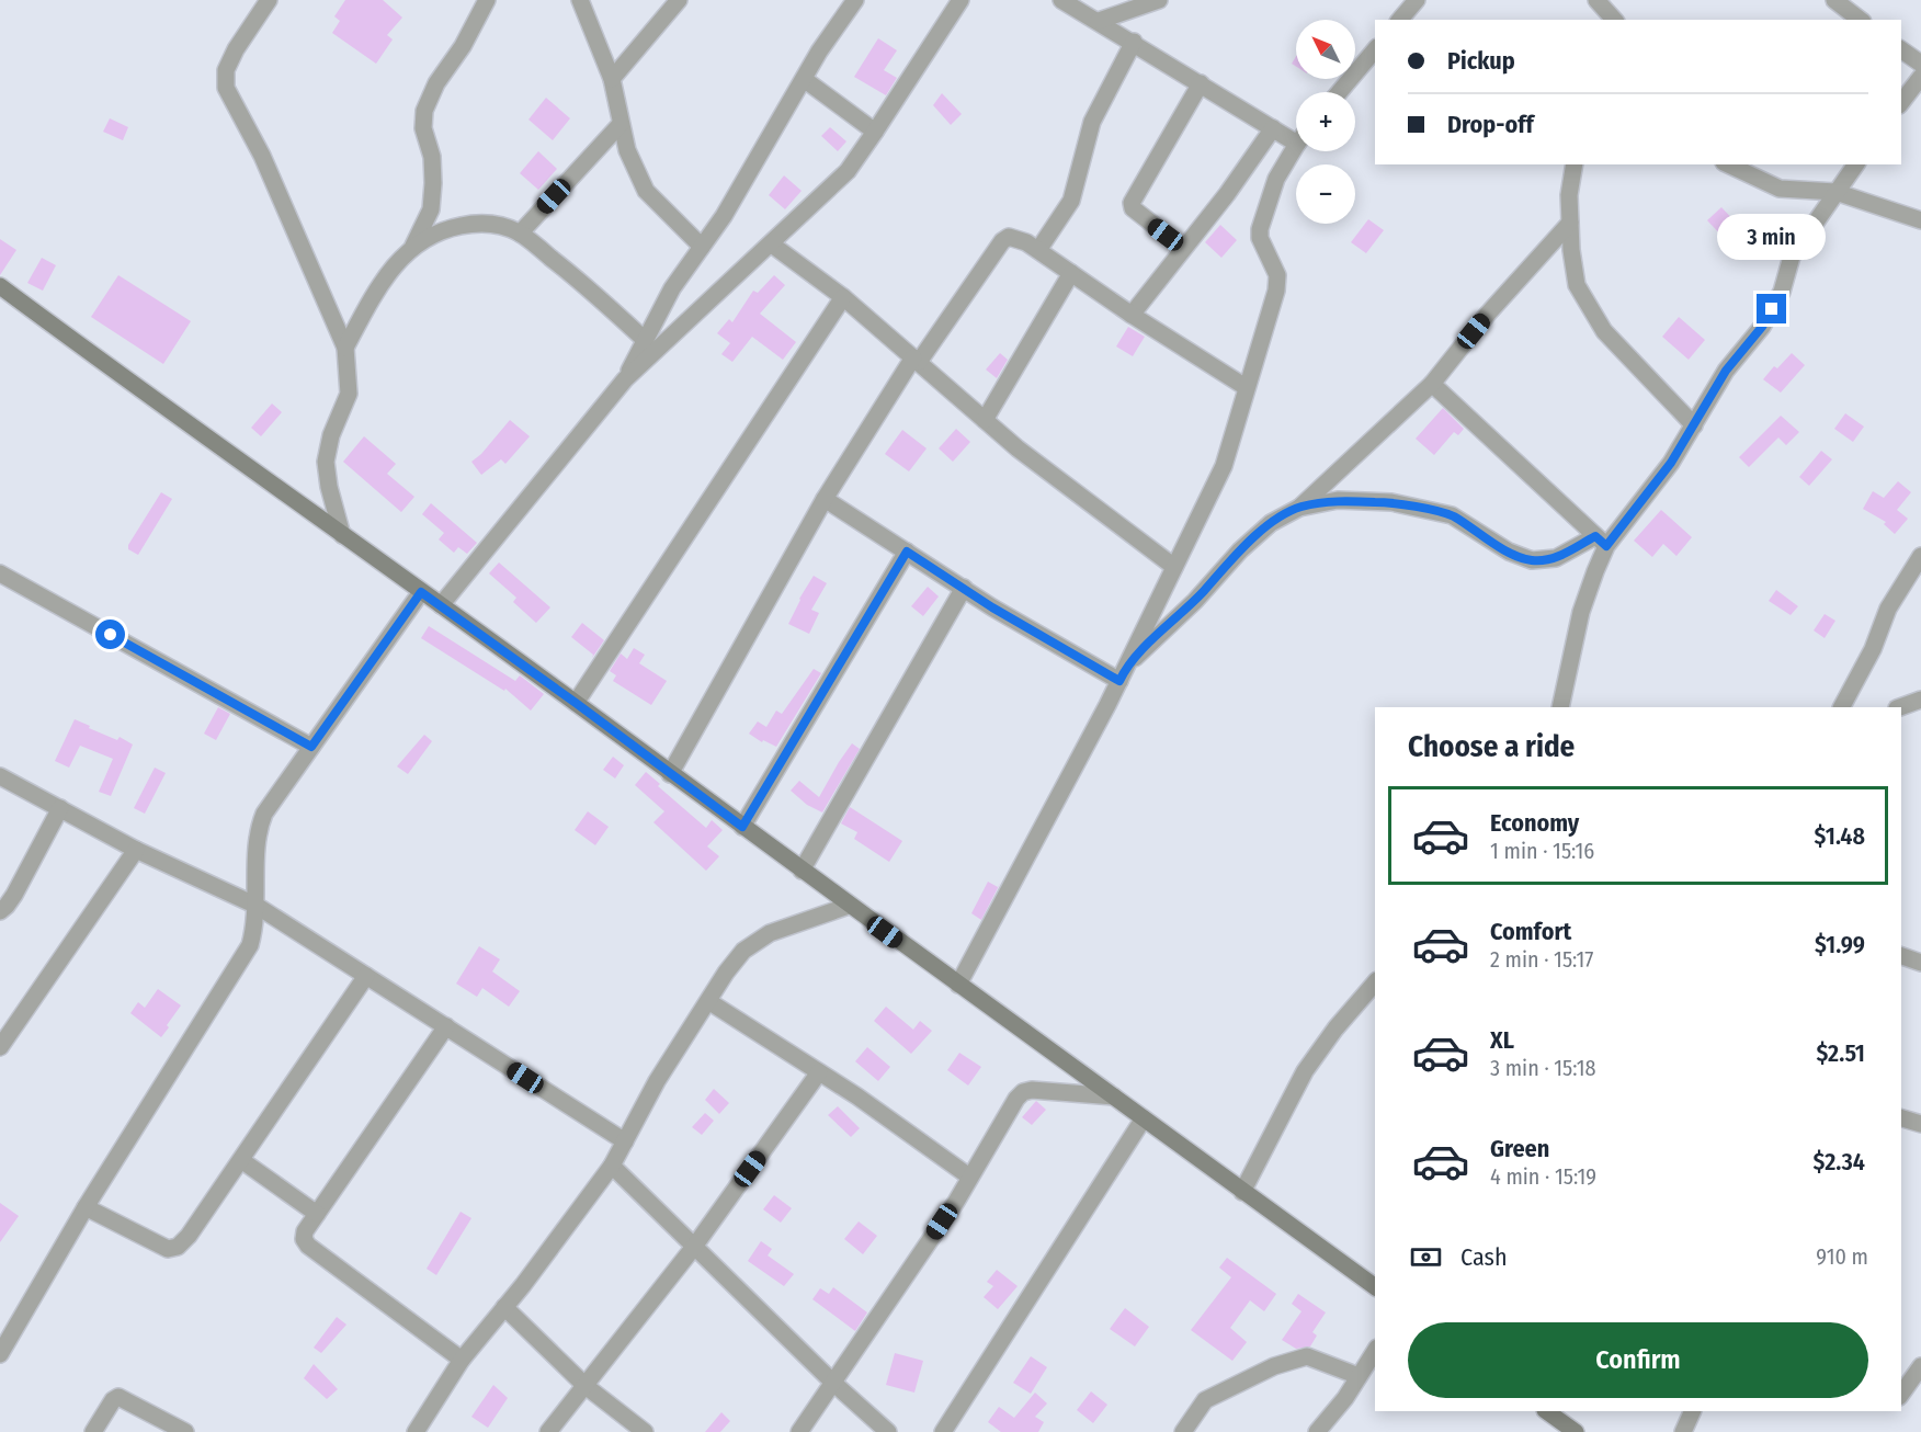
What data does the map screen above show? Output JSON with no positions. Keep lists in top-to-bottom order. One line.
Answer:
{"north":"top left","page":{"map_buttons":["+","−"],"banner":["Pickup","Drop-off"],"bubble":"3 min","heading":"Choose a ride","list":[{"name":"Economy","note":"1 min · 15:16","value":"$1.48"},{"name":"Comfort","note":"2 min · 15:17","value":"$1.99"},{"name":"XL","note":"3 min · 15:18","value":"$2.51"},{"name":"Green","note":"4 min · 15:19","value":"$2.34"}],"pay":["Cash","910 m"],"buttons":"Confirm"}}
